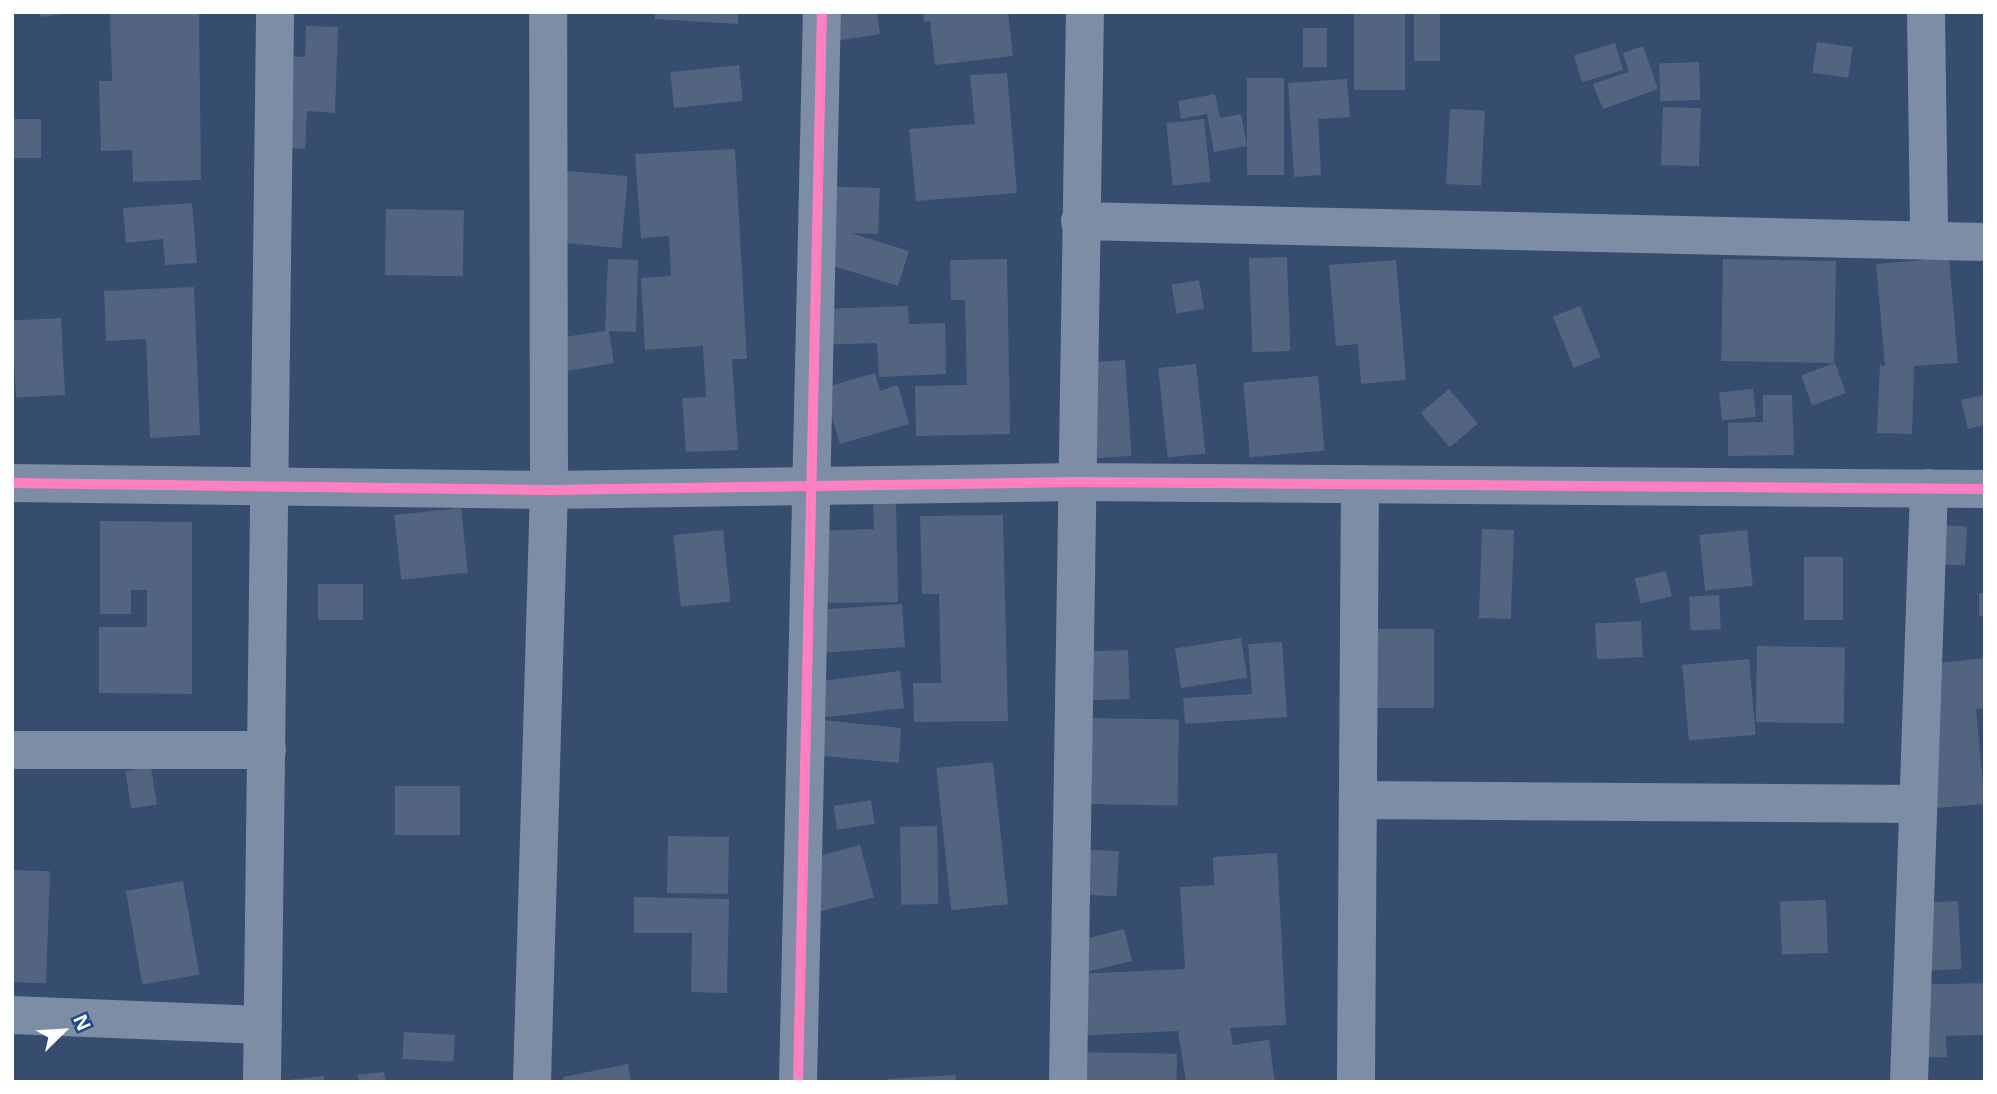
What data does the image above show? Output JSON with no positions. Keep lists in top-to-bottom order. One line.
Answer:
{"north":"top right"}
